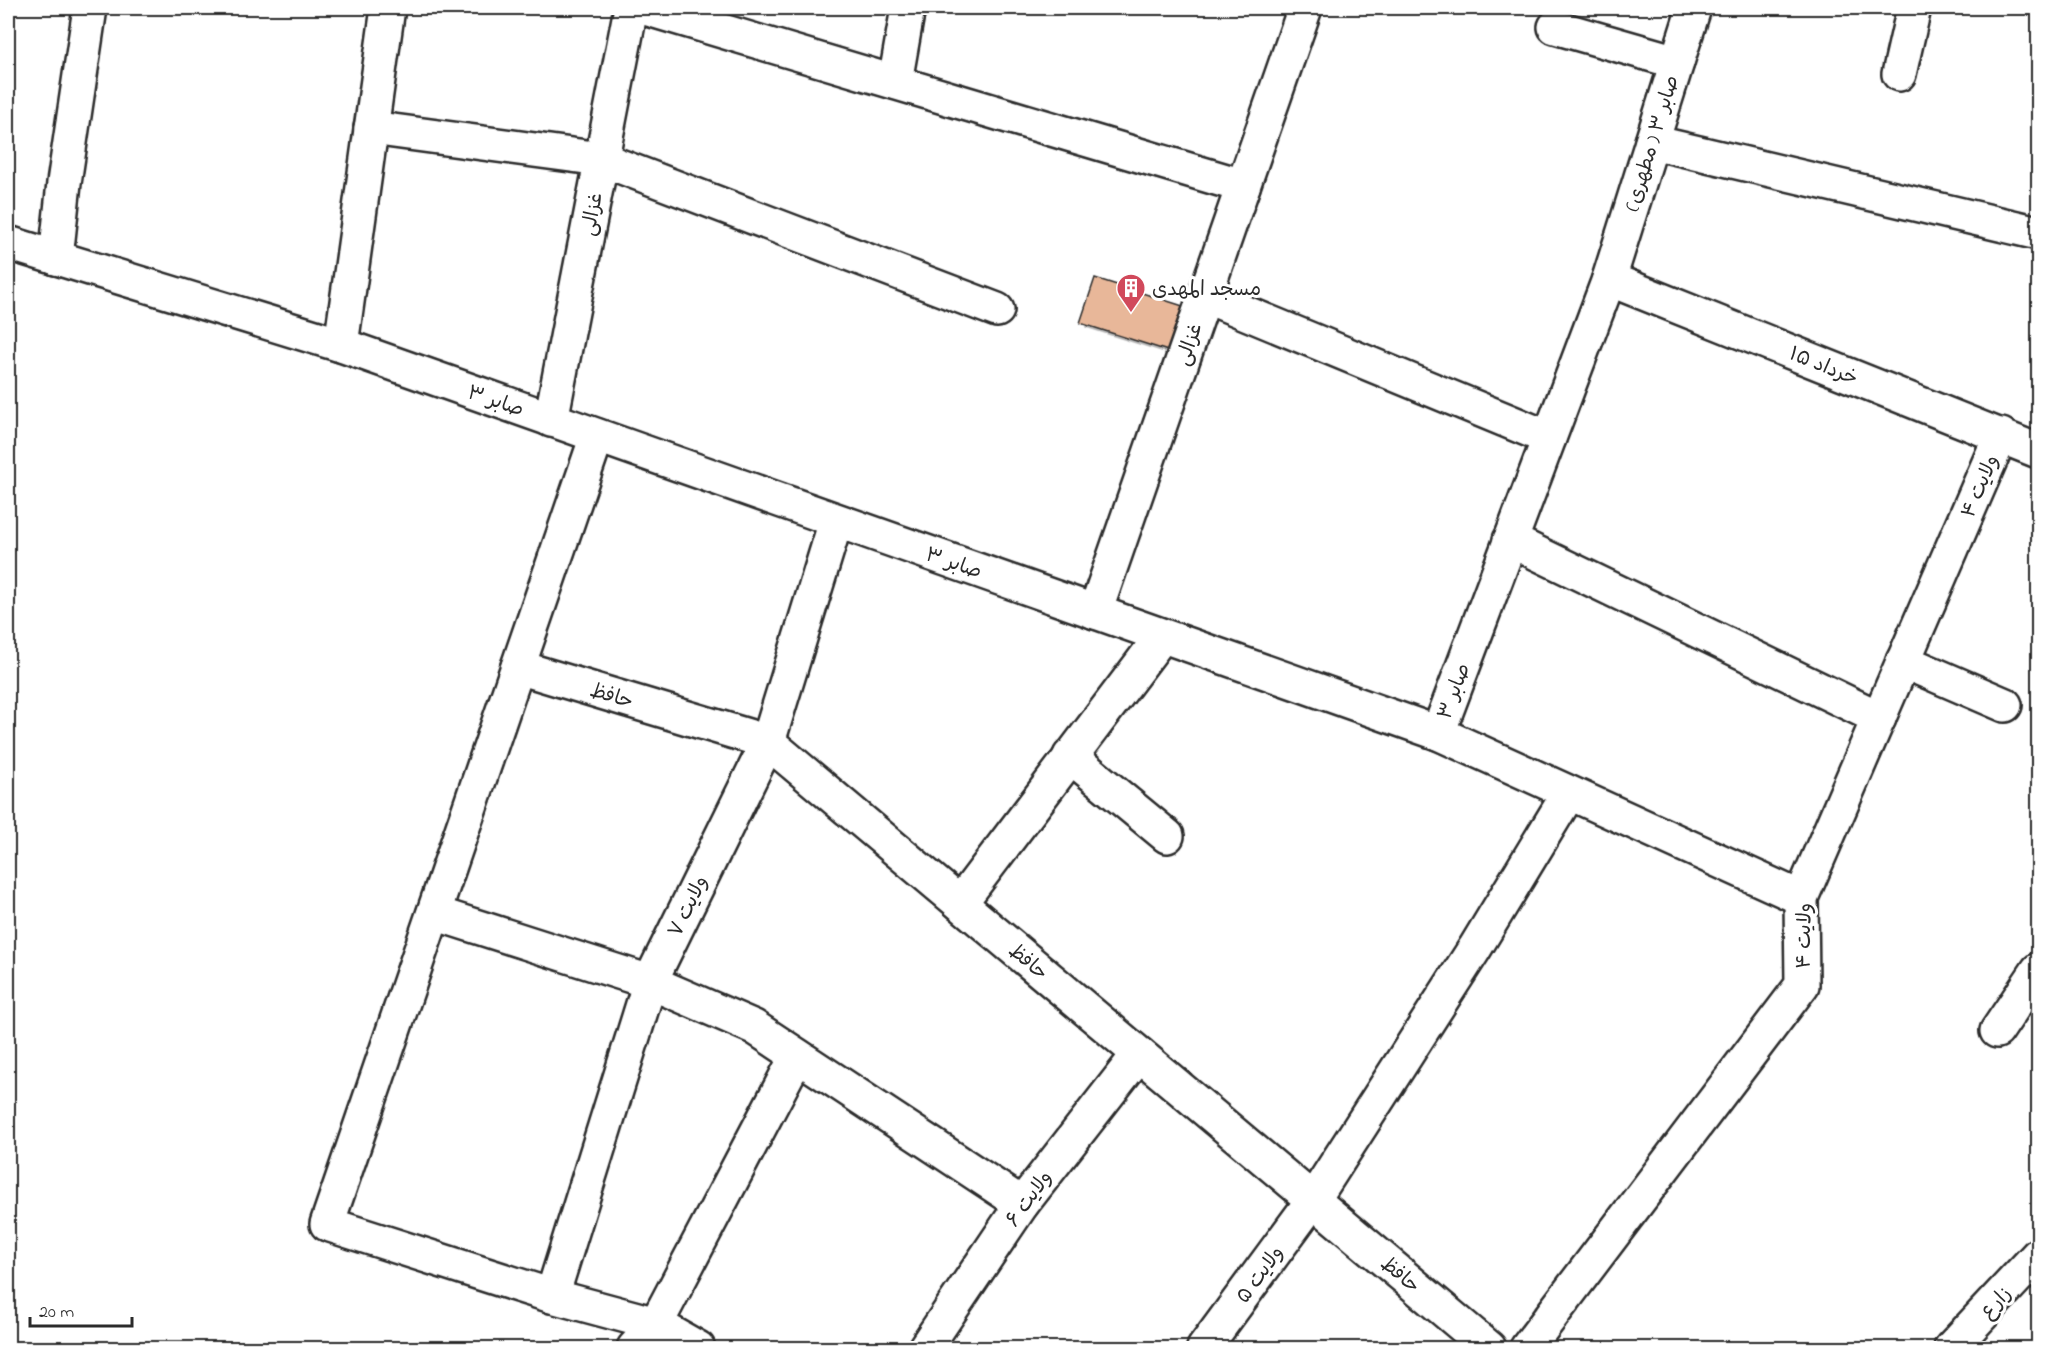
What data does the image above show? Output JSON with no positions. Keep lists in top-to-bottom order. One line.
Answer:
{"streets":{"street":["صابر ۳ ( مطهری)","غزالی","۱۵ خرداد","صابر ۳","ولایت ۴","حافظ","ولایت ۷","ولایت ۶","ولایت ۵","زارع"]},"crossings":[["صابر ۳ ( مطهری)","۱۵ خرداد"],["صابر ۳ ( مطهری)","صابر ۳"],["غزالی","صابر ۳"],["۱۵ خرداد","صابر ۳"],["۱۵ خرداد","ولایت ۴"],["صابر ۳","ولایت ۷"],["حافظ","ولایت ۷"],["حافظ","ولایت ۶"],["حافظ","ولایت ۵"]],"places":{"building":["مسجد المهدی"]},"scale_bar":"20 m"}
